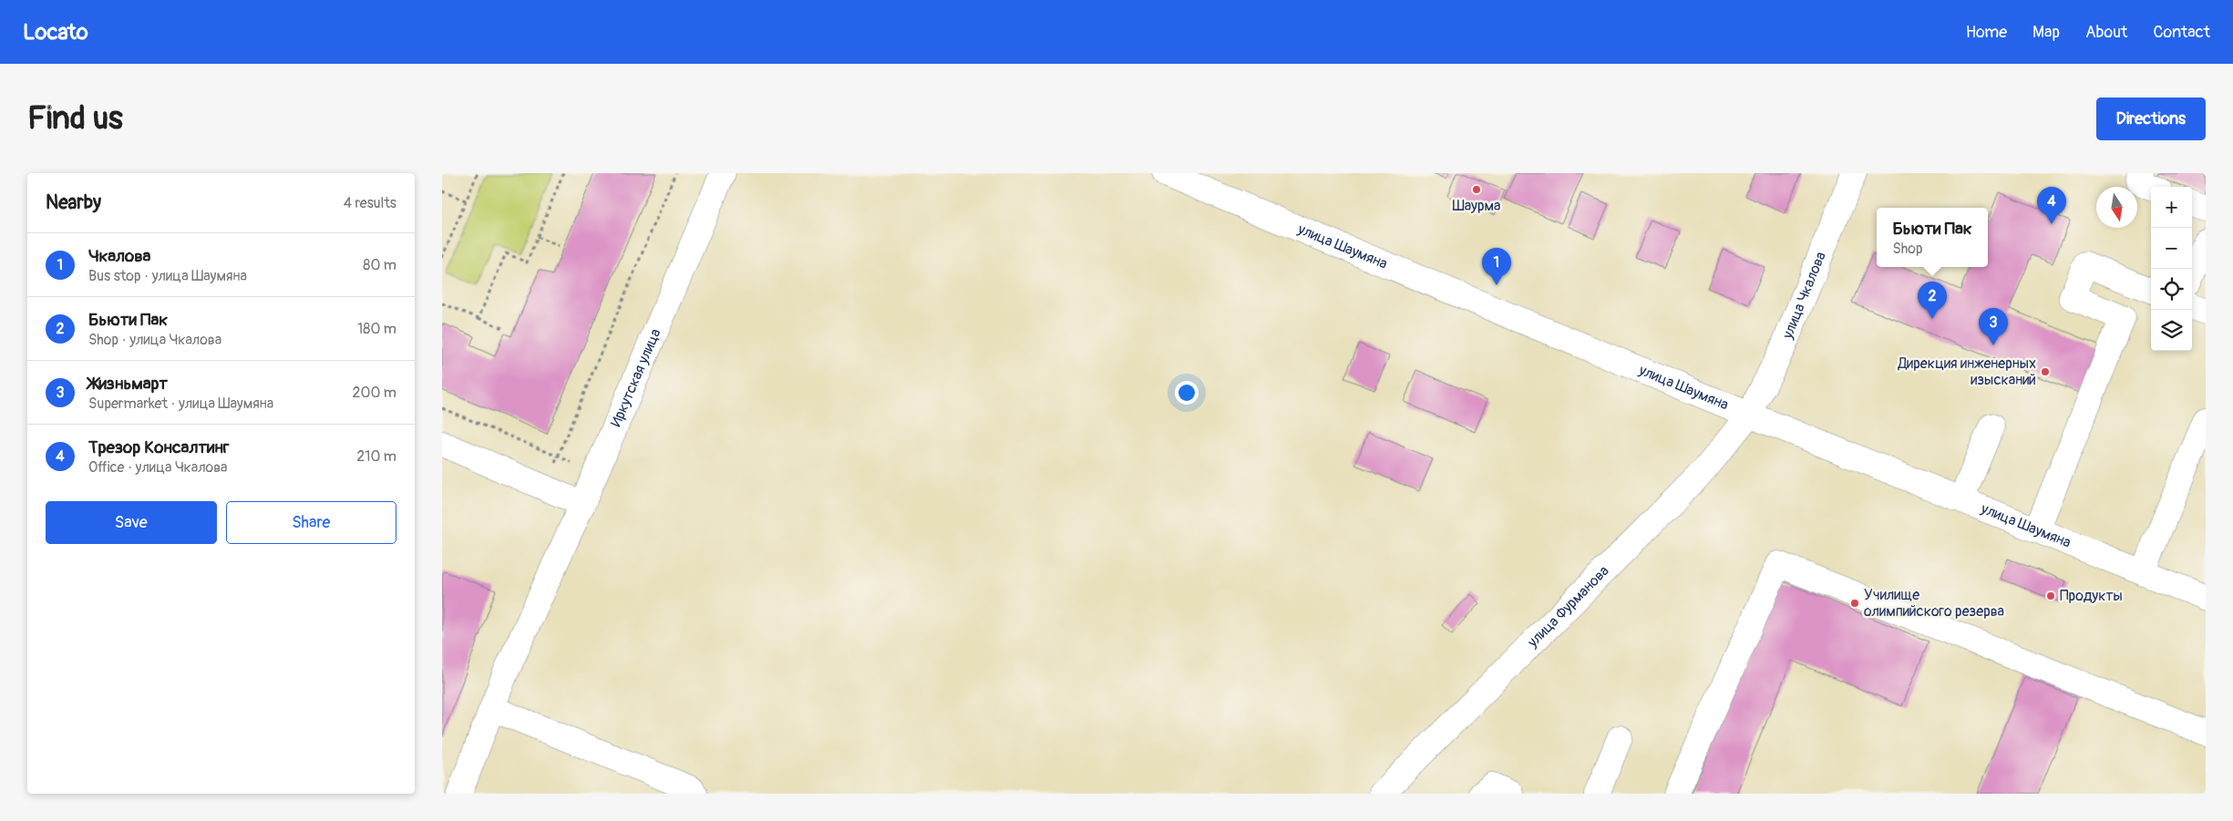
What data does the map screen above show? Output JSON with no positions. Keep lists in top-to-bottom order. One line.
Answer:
{"streets":{"street":["улица Шаумяна","улица Чкалова","Иркутская улица","улица Фурманова"]},"crossings":[["улица Шаумяна","улица Чкалова"],["улица Шаумяна","улица Фурманова"],["улица Чкалова","улица Фурманова"]],"places":["Шаурма","Дирекция инженерных изысканий","Продукты","Училище олимпийского резерва"],"north":"bottom","page":{"header":"Locato","nav":["Home","Map","About","Contact"],"buttons":["Directions",["Save","Share"]],"title":"Find us","heading":["Nearby","4 results"],"map_buttons":["+","−"],"pins":["4","1","2","3"],"popup":["Бьюти Пак","Shop"],"list":[{"mark":"1","name":"Чкалова","note":"Bus stop · улица Шаумяна","value":"80 m"},{"mark":"2","name":"Бьюти Пак","note":"Shop · улица Чкалова","value":"180 m"},{"mark":"3","name":"Жизньмарт","note":"Supermarket · улица Шаумяна","value":"200 m"},{"mark":"4","name":"Трезор Консалтинг","note":"Office · улица Чкалова","value":"210 m"}]}}
